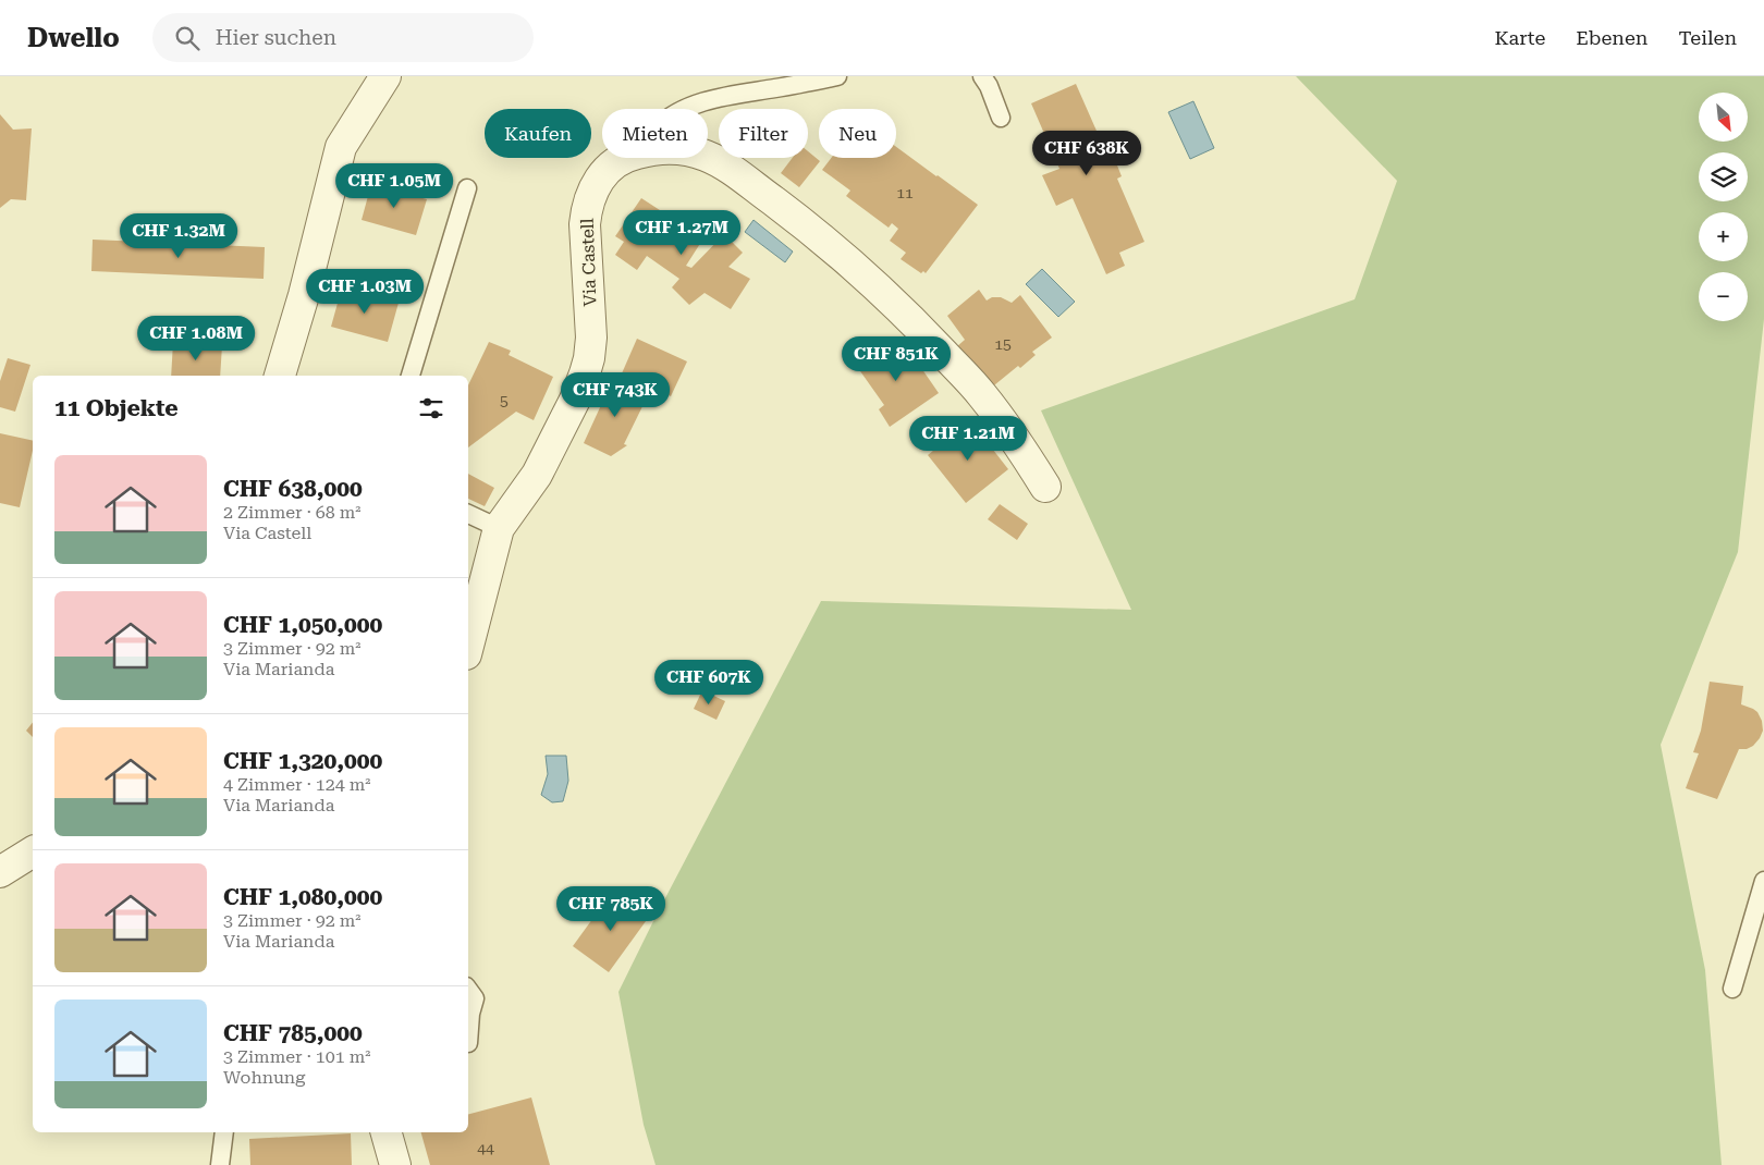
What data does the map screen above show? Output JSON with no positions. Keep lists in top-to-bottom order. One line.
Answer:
{"streets":{"street":["Via Castell"]},"house_numbers":["11","15","5","44"],"north":"bottom right","page":{"header":"Dwello","search":"Hier suchen","nav":["Karte","Ebenen","Teilen"],"map_buttons":["+","−"],"chip":["Kaufen","Mieten","Filter","Neu"],"price":["CHF 638K","CHF 1.05M","CHF 1.27M","CHF 1.32M","CHF 1.03M","CHF 1.08M","CHF 851K","CHF 743K","CHF 1.21M","CHF 607K","CHF 785K"],"heading":"11 Objekte","list":[{"name":"CHF 638,000","note":"2 Zimmer · 68 m² · Via Castell"},{"name":"CHF 1,050,000","note":"3 Zimmer · 92 m² · Via Marianda"},{"name":"CHF 1,320,000","note":"4 Zimmer · 124 m² · Via Marianda"},{"name":"CHF 1,080,000","note":"3 Zimmer · 92 m² · Via Marianda"},{"name":"CHF 785,000","note":"3 Zimmer · 101 m² · Wohnung"}]}}
